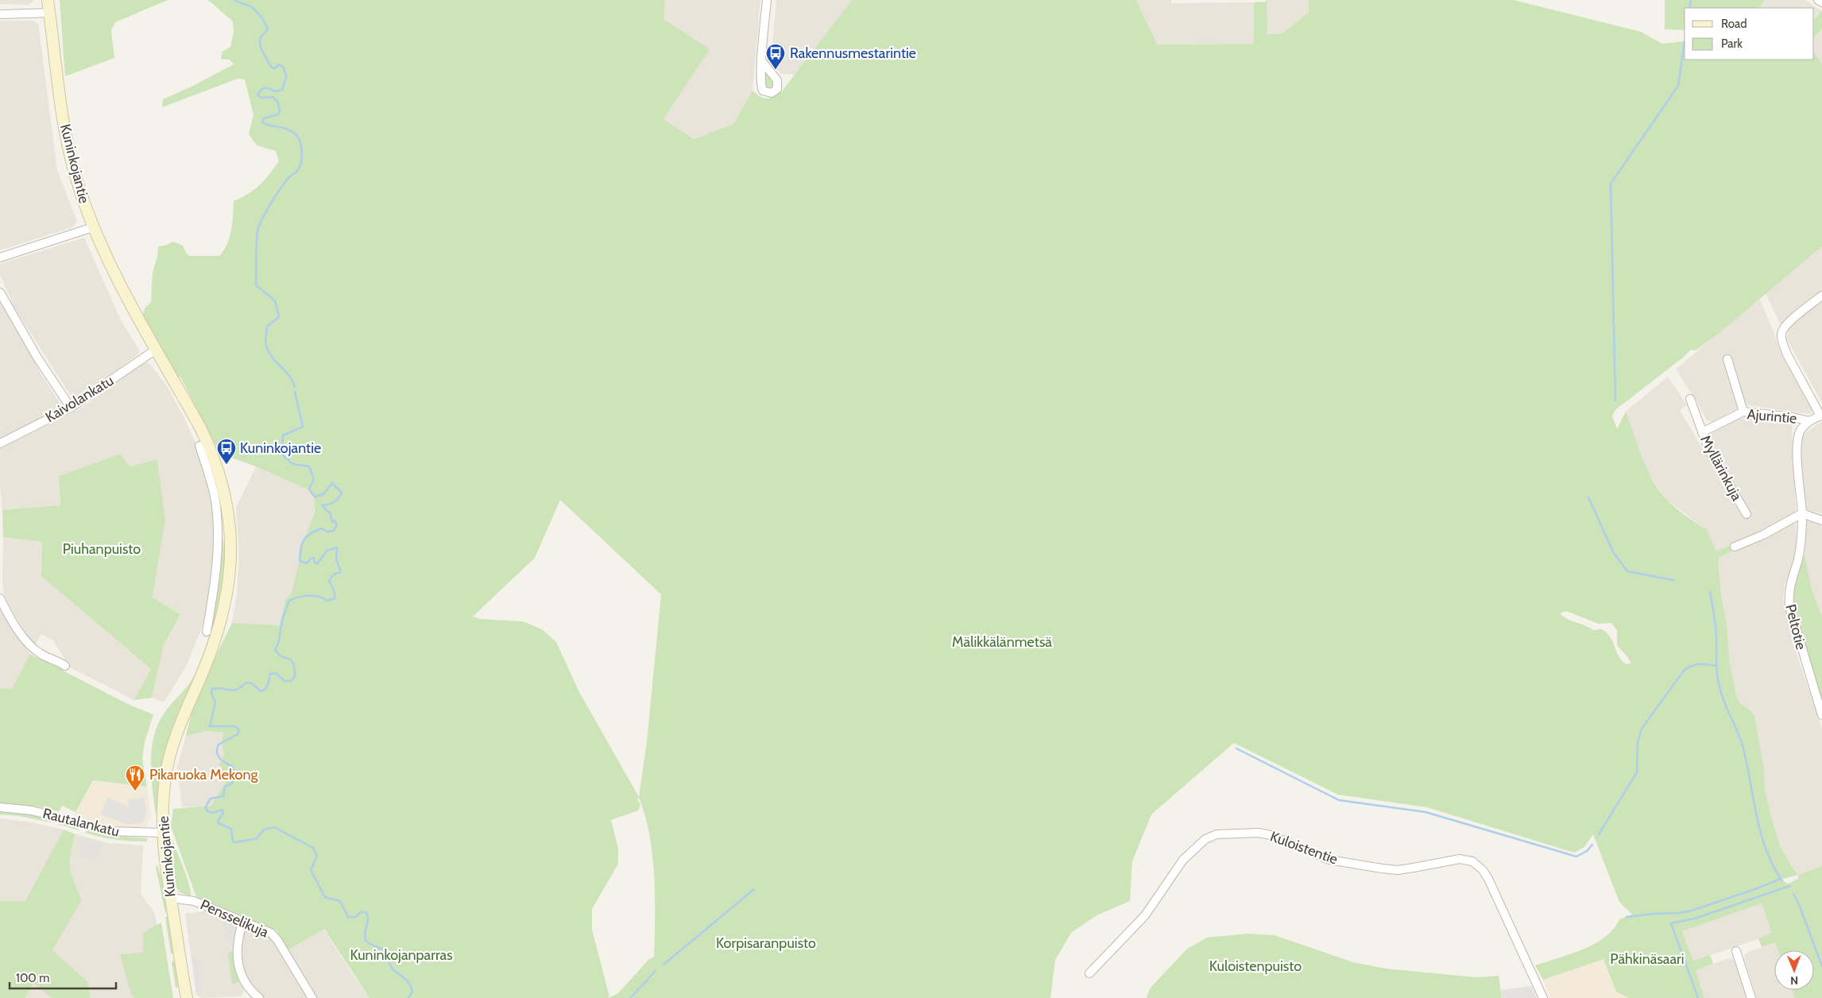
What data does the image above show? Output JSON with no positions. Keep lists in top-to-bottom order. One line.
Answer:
{"streets":{"main road":["Kuninkojantie"],"street":["Kaivolankatu","Ajurintie","Myllärinkuja","Peltotie","Rautalankatu","Kuloistentie","Pensselikuja"]},"crossings":[["Kuninkojantie","Kaivolankatu"],["Kuninkojantie","Rautalankatu"],["Kuninkojantie","Pensselikuja"],["Ajurintie","Myllärinkuja"],["Ajurintie","Peltotie"]],"parks":["Piuhanpuisto","Mälikkälänmetsä","Korpisaranpuisto","Kuninkojanparras","Pähkinäsaari","Kuloistenpuisto"],"places":{"bus stop":["Rakennusmestarintie","Kuninkojantie"],"restaurant":["Pikaruoka Mekong"]},"legend":["Road","Park"],"scale_bar":"100 m","north":"bottom"}
